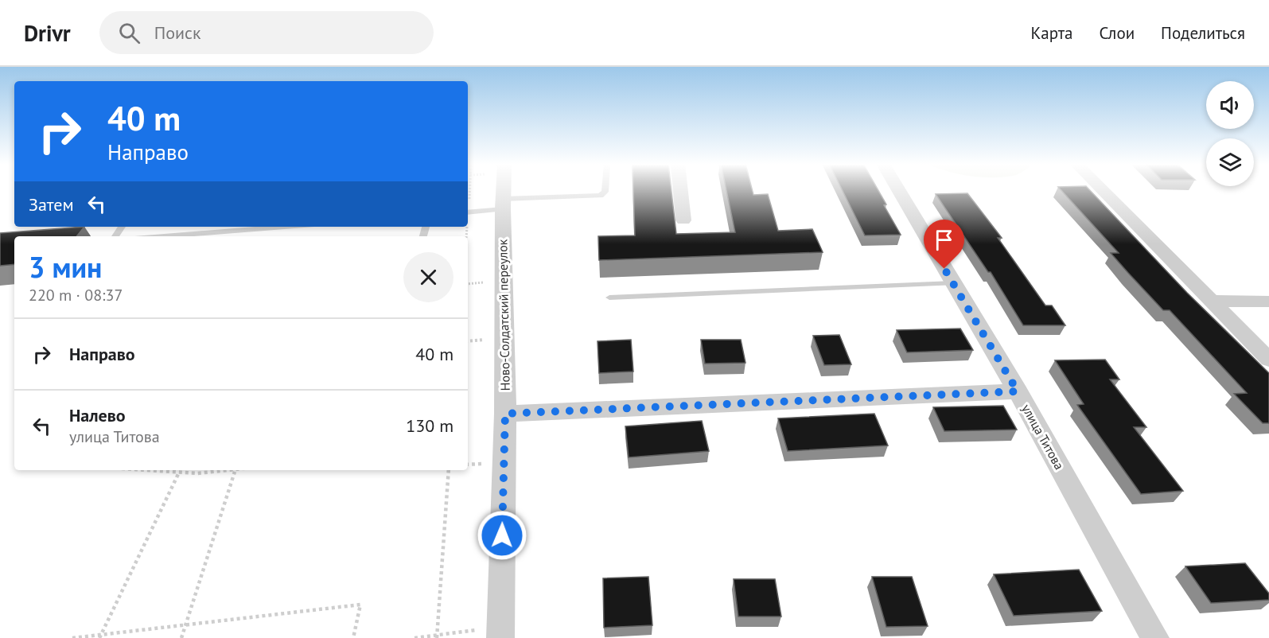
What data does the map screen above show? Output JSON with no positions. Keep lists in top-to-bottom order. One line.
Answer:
{"streets":{"street":["Ново-Солдатский переулок","улица Титова"]},"page":{"header":"Drivr","search":"Поиск","nav":["Карта","Слои","Поделиться"],"turn":["40 m","Направо"],"then":"Затем","heading":["3 мин","220 m · 08:37"],"list":[{"name":"Направо","value":"40 m"},{"name":"Налево","note":"улица Титова","value":"130 m"}]}}
